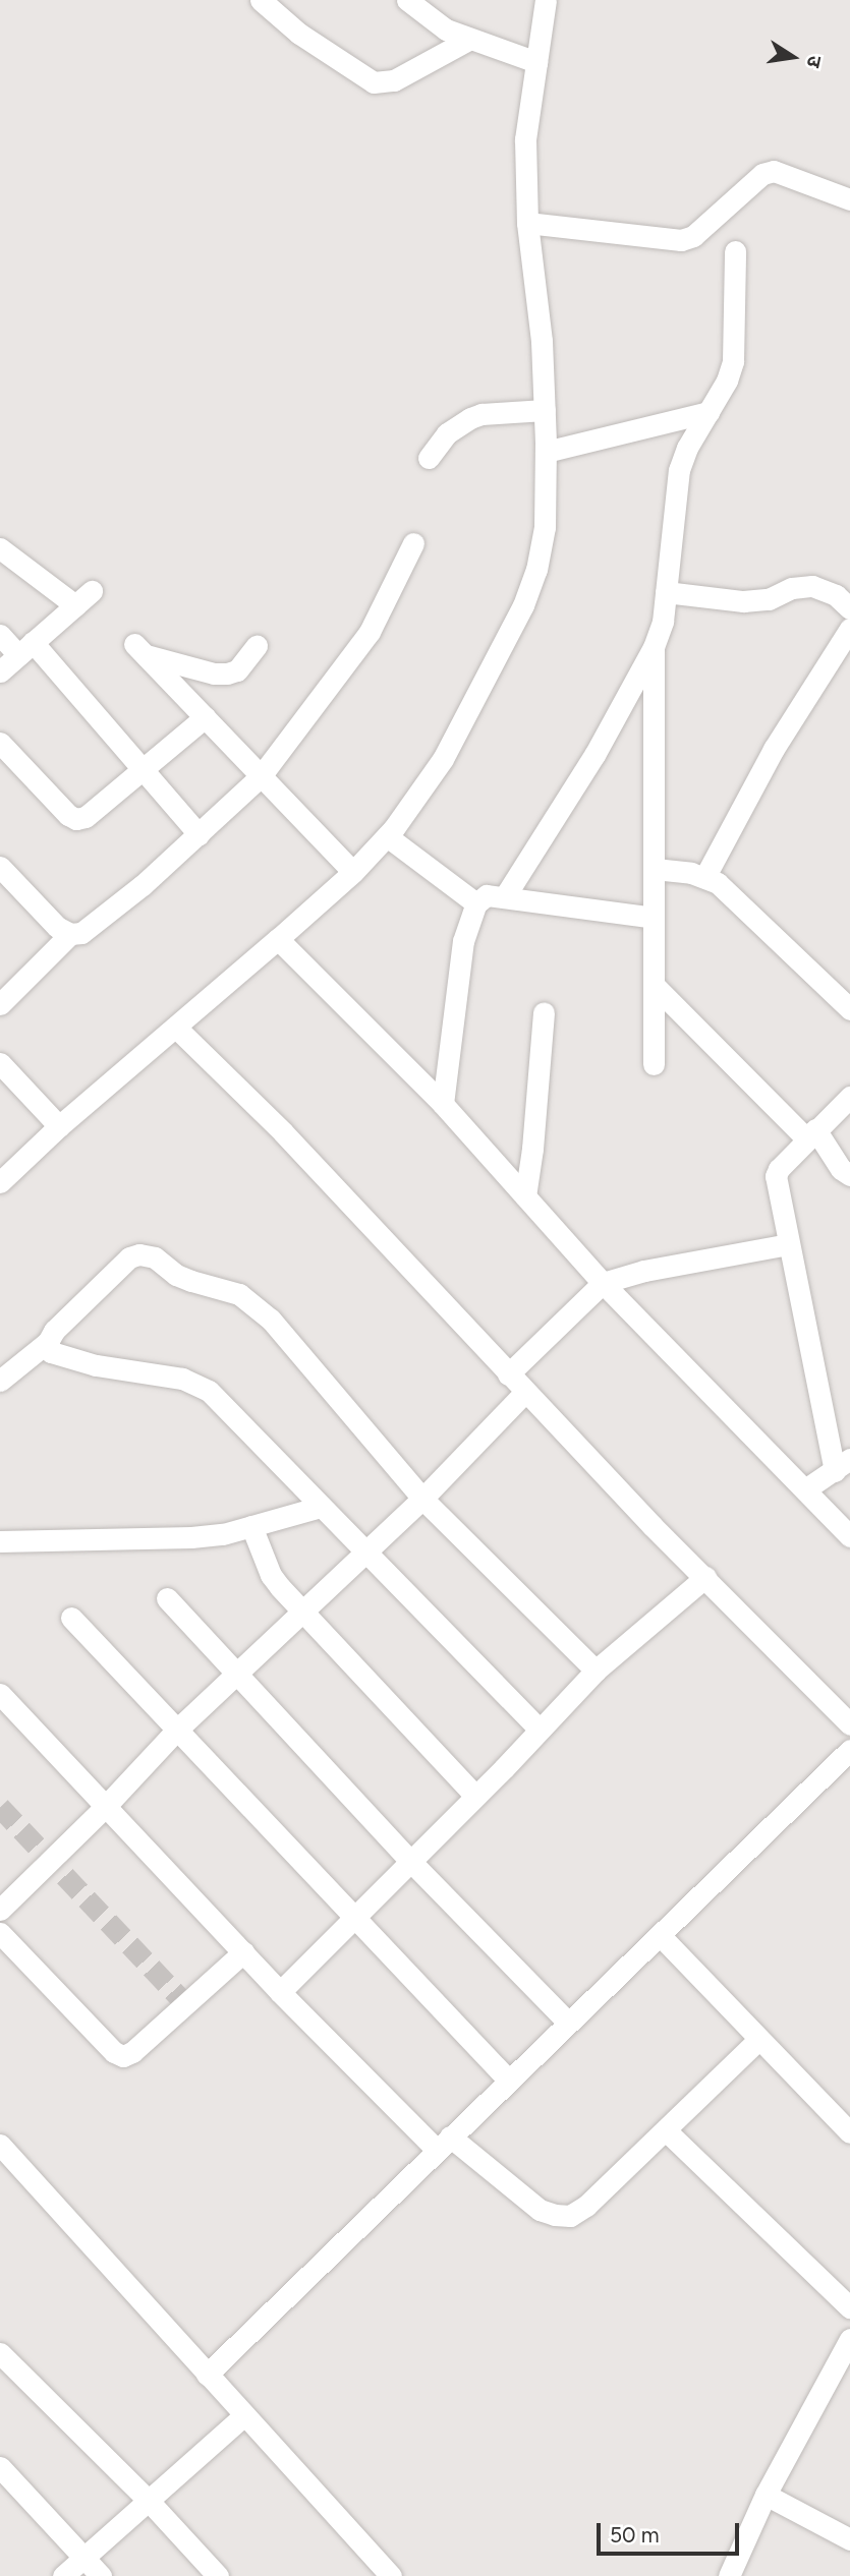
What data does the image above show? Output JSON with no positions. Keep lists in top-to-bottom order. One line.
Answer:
{"scale_bar":"50 m","north":"right"}
